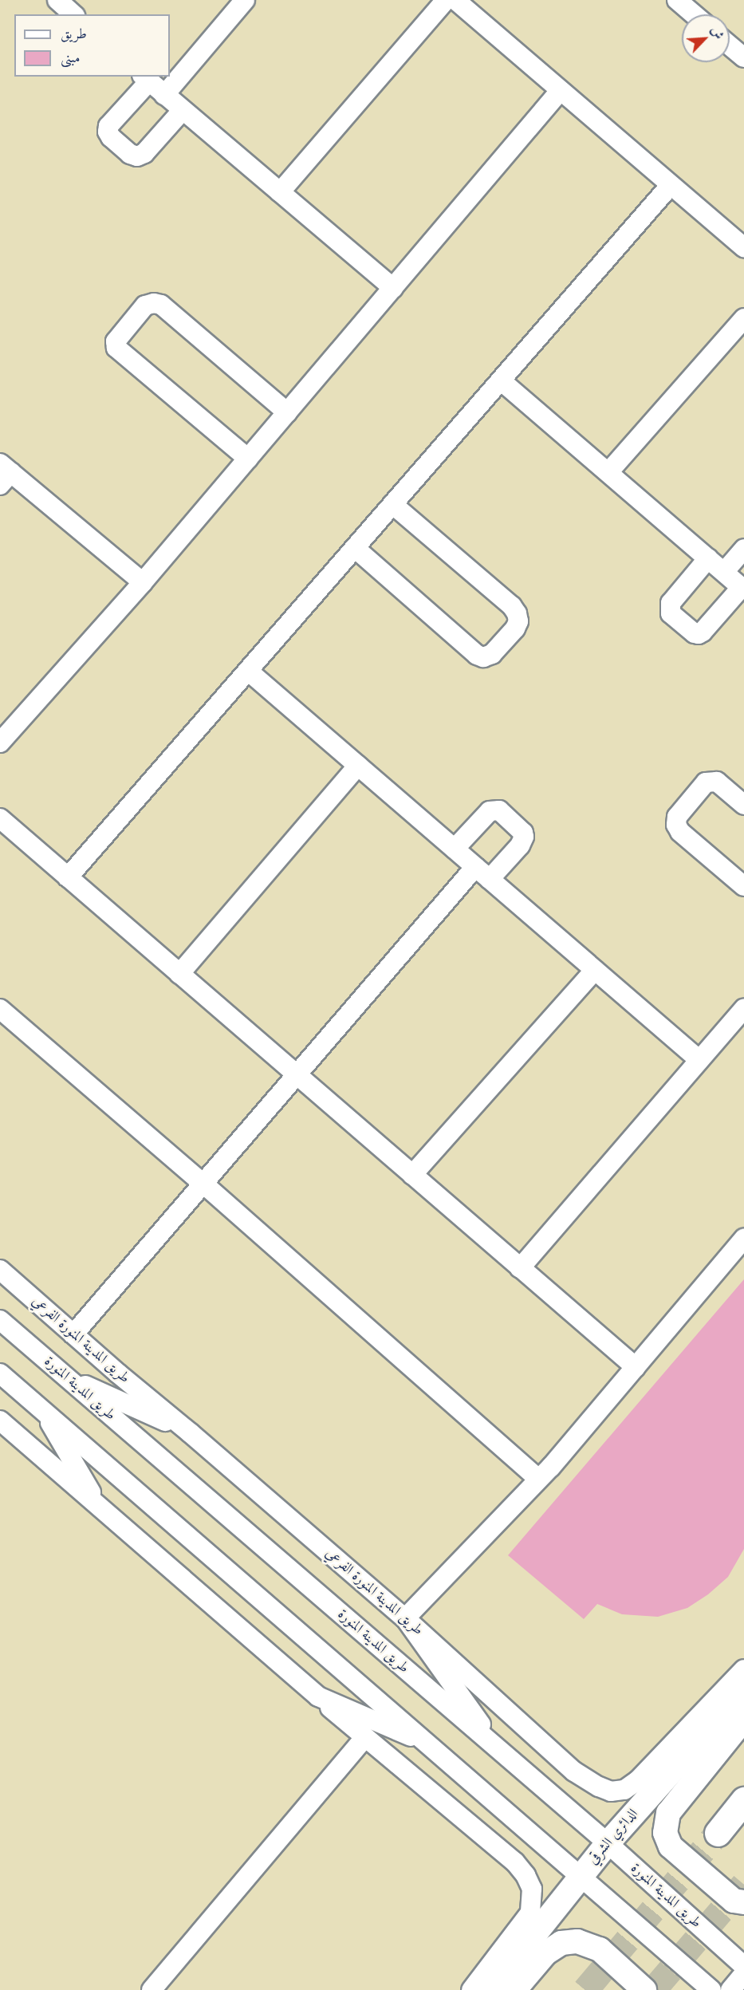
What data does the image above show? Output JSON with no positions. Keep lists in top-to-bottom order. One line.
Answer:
{"streets":{"main road":["الدائري الشرقي"],"street":["طريق المدينة المنورة الفرعي","طريق المدينة المنورة"]},"crossings":[["طريق المدينة المنورة","الدائري الشرقي"]],"legend":["طريق","مبنى"],"north":"top right"}
